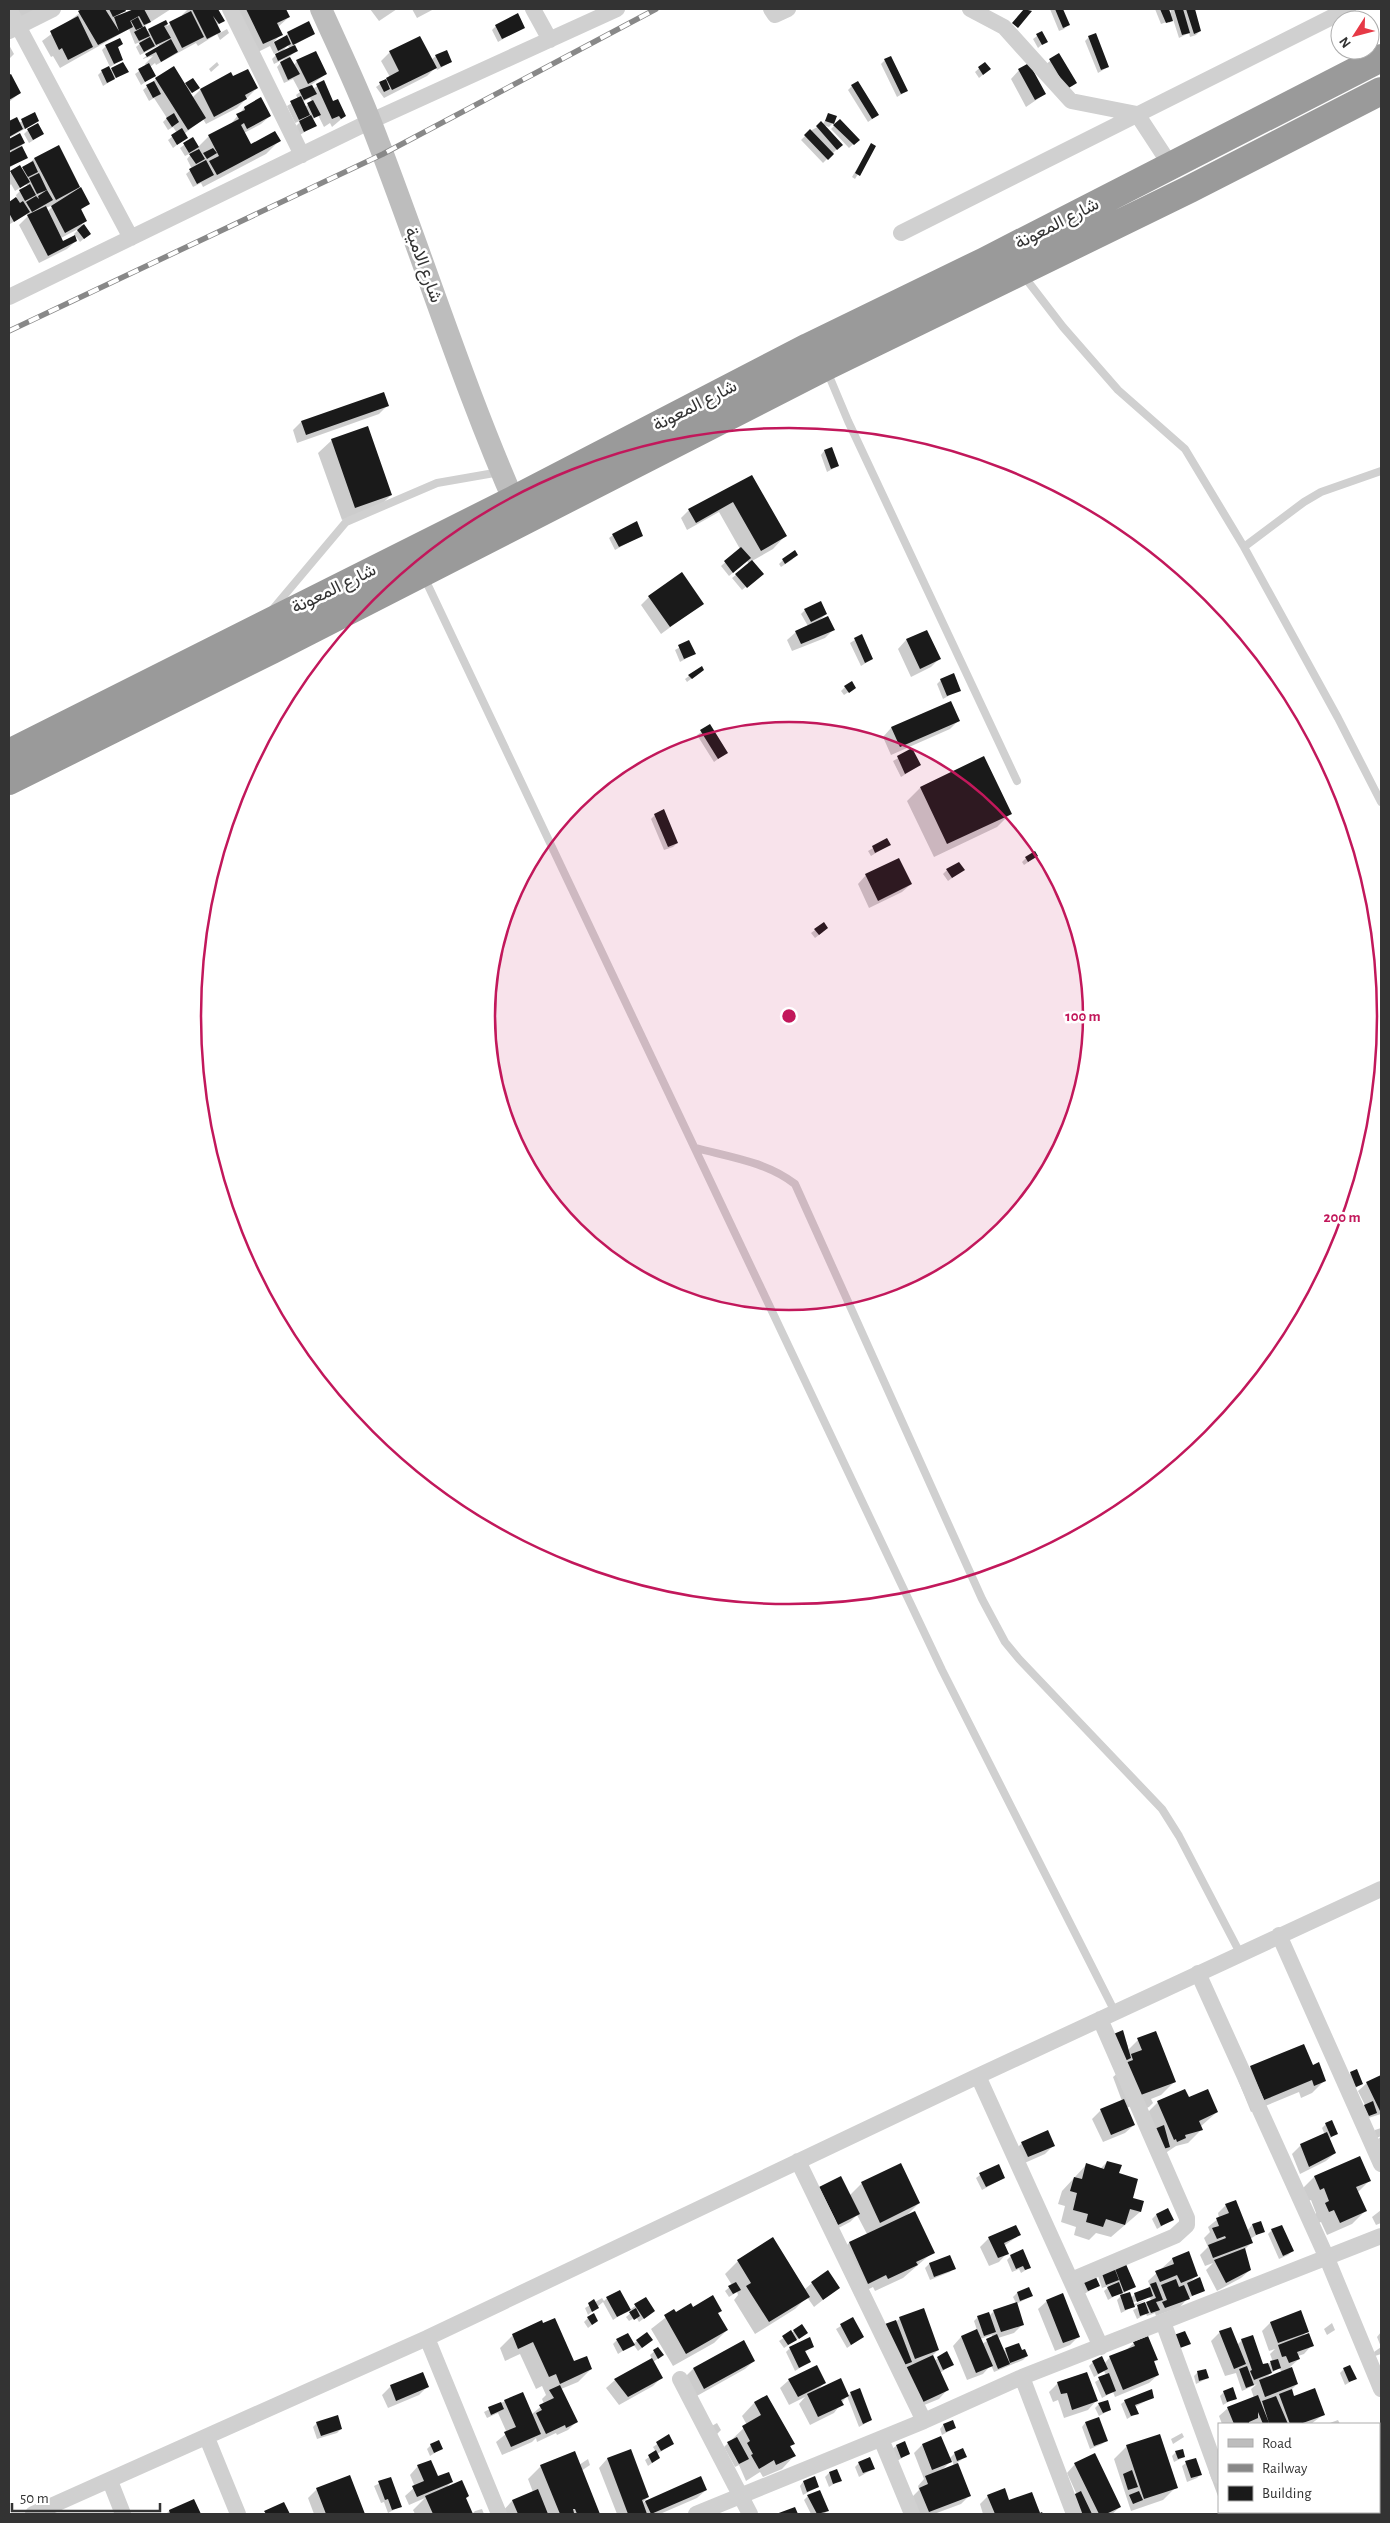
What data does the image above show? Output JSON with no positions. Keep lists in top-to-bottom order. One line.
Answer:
{"streets":{"highway":["شارع المعونة"],"street":["شارع الامية"]},"crossings":[["شارع المعونة","شارع الامية"]],"legend":["Road","Railway","Building"],"scale_bar":"50 m","north":"bottom left","rings":["100 m","200 m"]}
